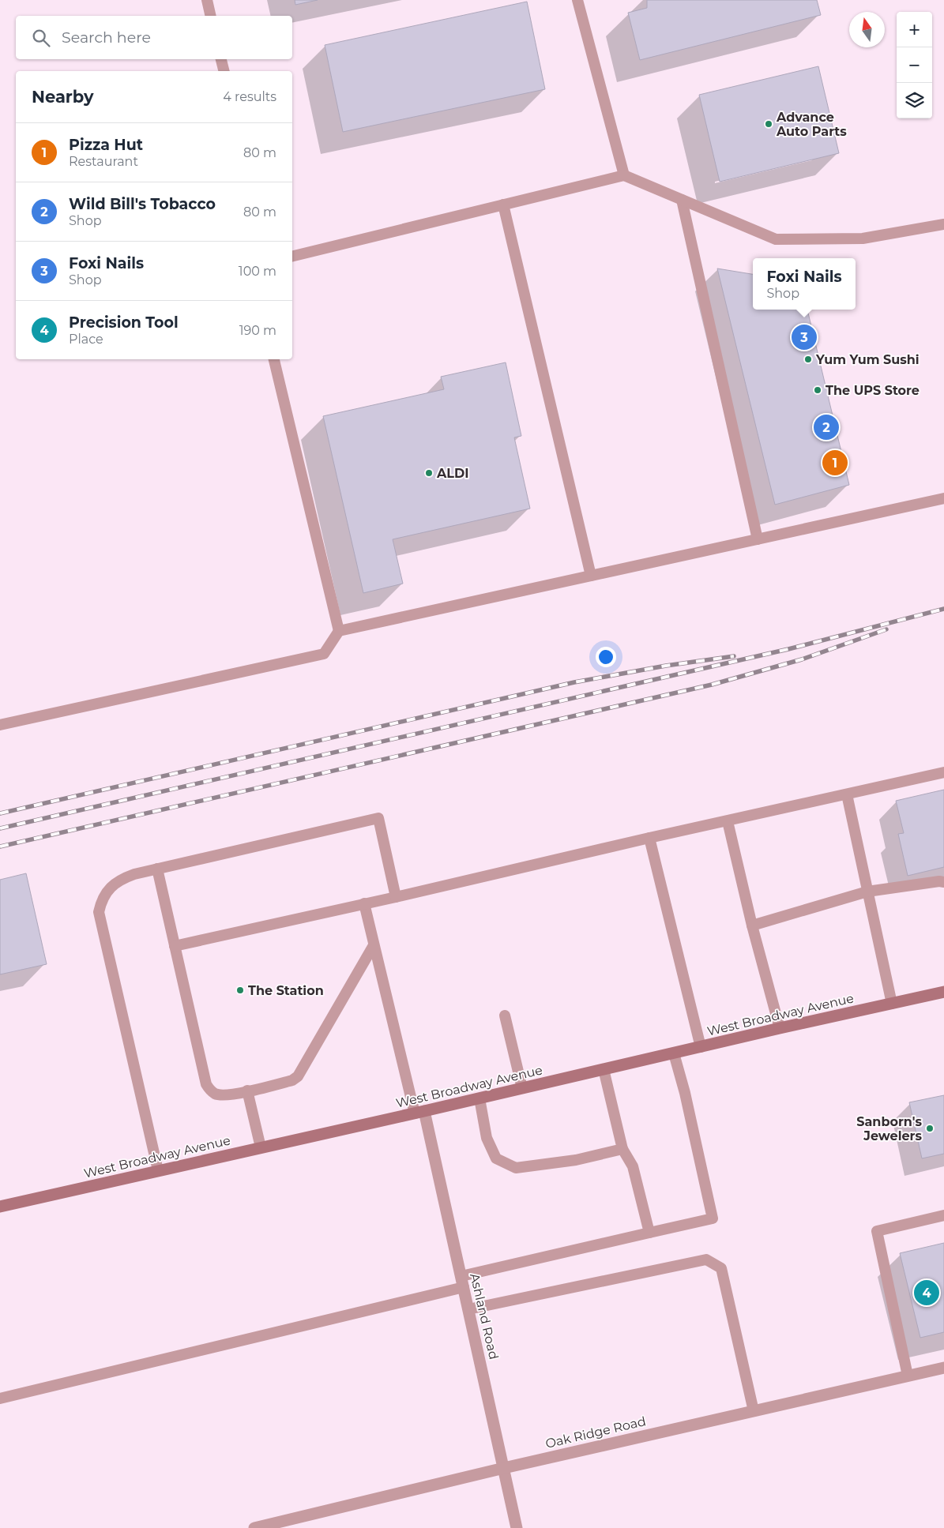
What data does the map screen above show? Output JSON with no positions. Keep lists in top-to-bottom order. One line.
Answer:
{"streets":{"street":["West Broadway Avenue","Ashland Road","Oak Ridge Road"]},"crossings":[["West Broadway Avenue","Ashland Road"],["Ashland Road","Oak Ridge Road"]],"places":["Advance Auto Parts","Yum Yum Sushi","The UPS Store","ALDI","The Station","Sanborn's Jewelers"],"north":"top","page":{"map_buttons":["+","−"],"search":"Search here","heading":["Nearby","4 results"],"list":[{"mark":"1","name":"Pizza Hut","note":"Restaurant","value":"80 m"},{"mark":"2","name":"Wild Bill's Tobacco","note":"Shop","value":"80 m"},{"mark":"3","name":"Foxi Nails","note":"Shop","value":"100 m"},{"mark":"4","name":"Precision Tool","note":"Place","value":"190 m"}],"popup":["Foxi Nails","Shop"],"pins":["3","2","1","4"]}}
